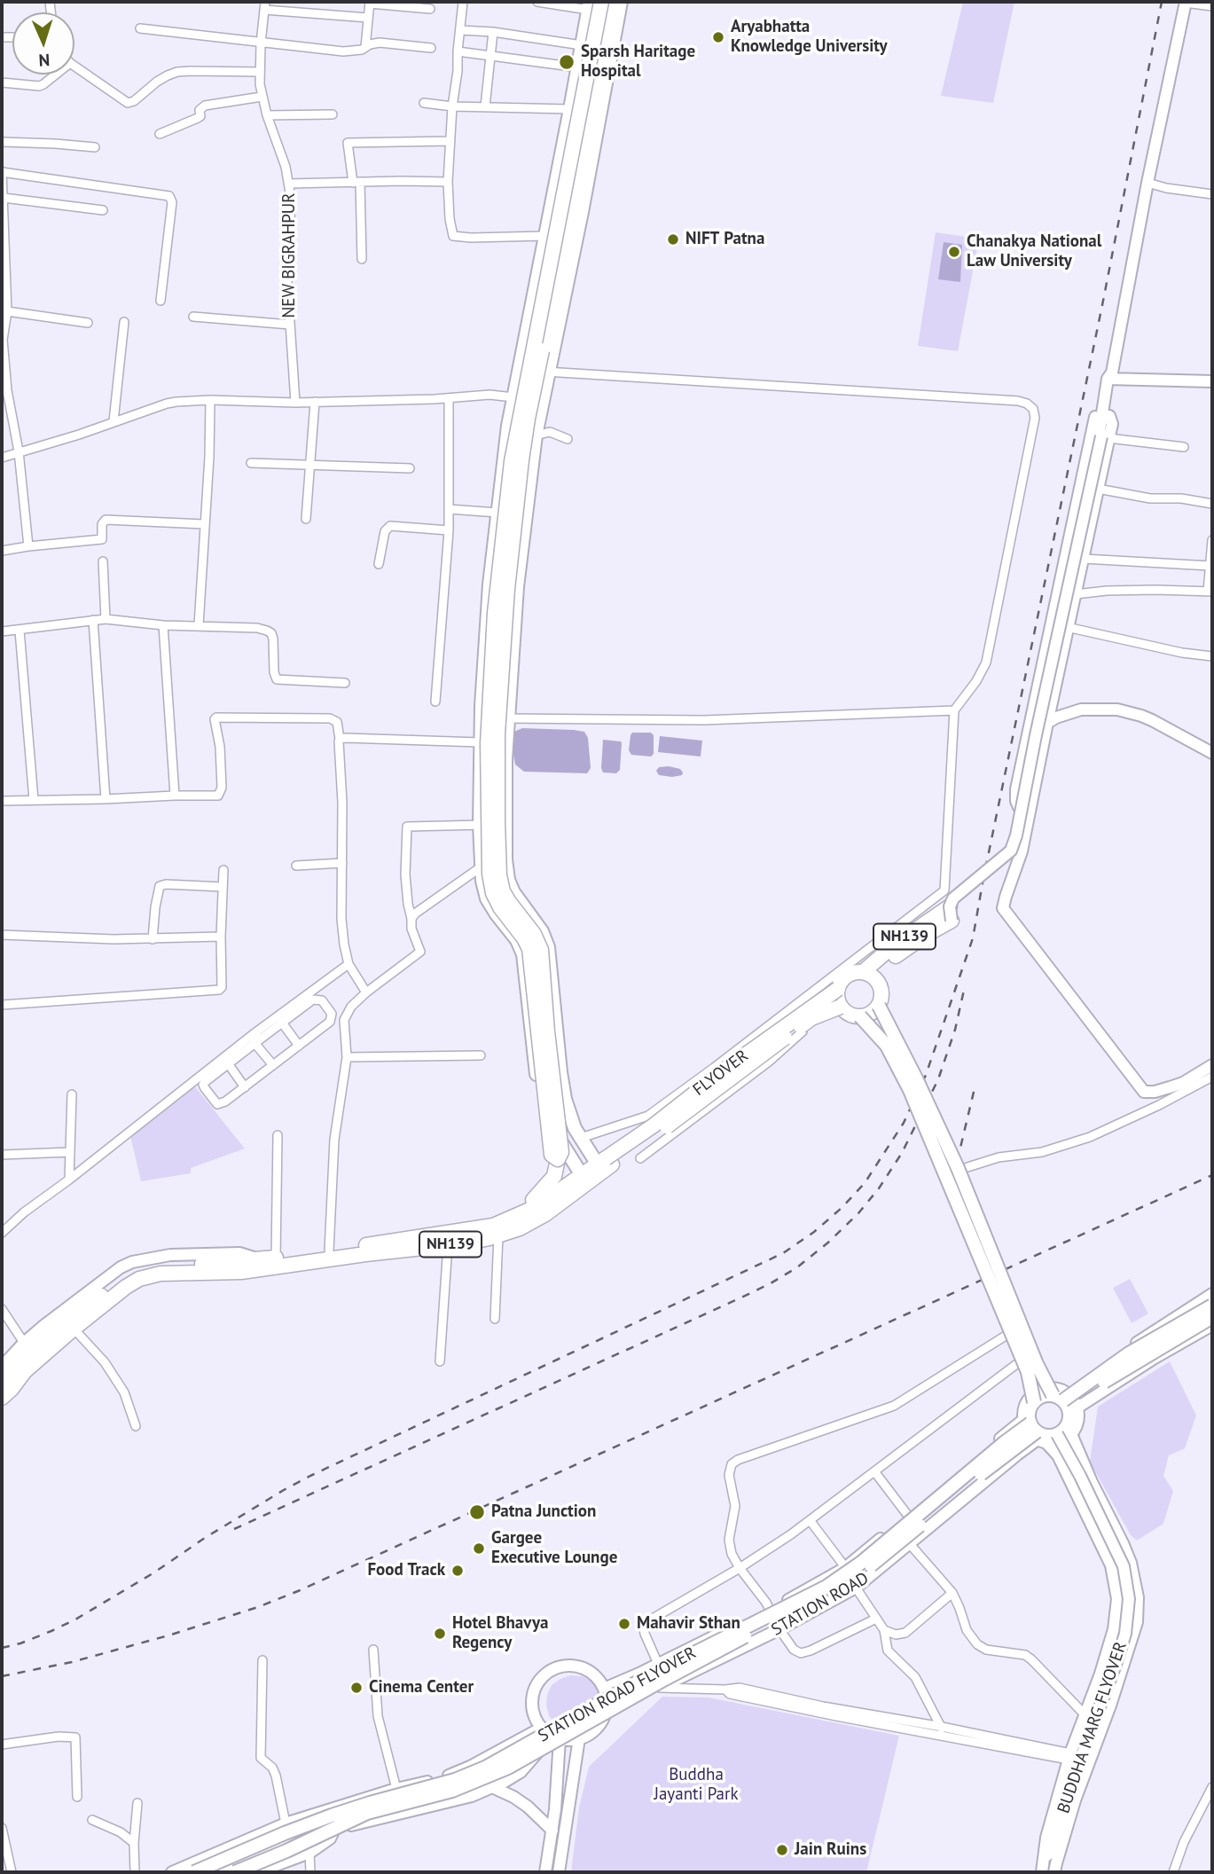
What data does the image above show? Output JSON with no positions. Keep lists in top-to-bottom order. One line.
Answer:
{"streets":{"highway":["NH139","FLYOVER"],"main road":["STATION ROAD","STATION ROAD FLYOVER","BUDDHA MARG FLYOVER"],"street":["NEW BIGRAHPUR"]},"crossings":[["NH139","FLYOVER"],["STATION ROAD","STATION ROAD FLYOVER"],["STATION ROAD","BUDDHA MARG FLYOVER"],["STATION ROAD FLYOVER","BUDDHA MARG FLYOVER"]],"parks":["Buddha Jayanti Park"],"places":["Aryabhatta Knowledge University","Sparsh Haritage Hospital","NIFT Patna","Chanakya National Law University","Patna Junction","Gargee Executive Lounge","Food Track","Mahavir Sthan","Hotel Bhavya Regency","Cinema Center","Jain Ruins"],"north":"bottom"}
